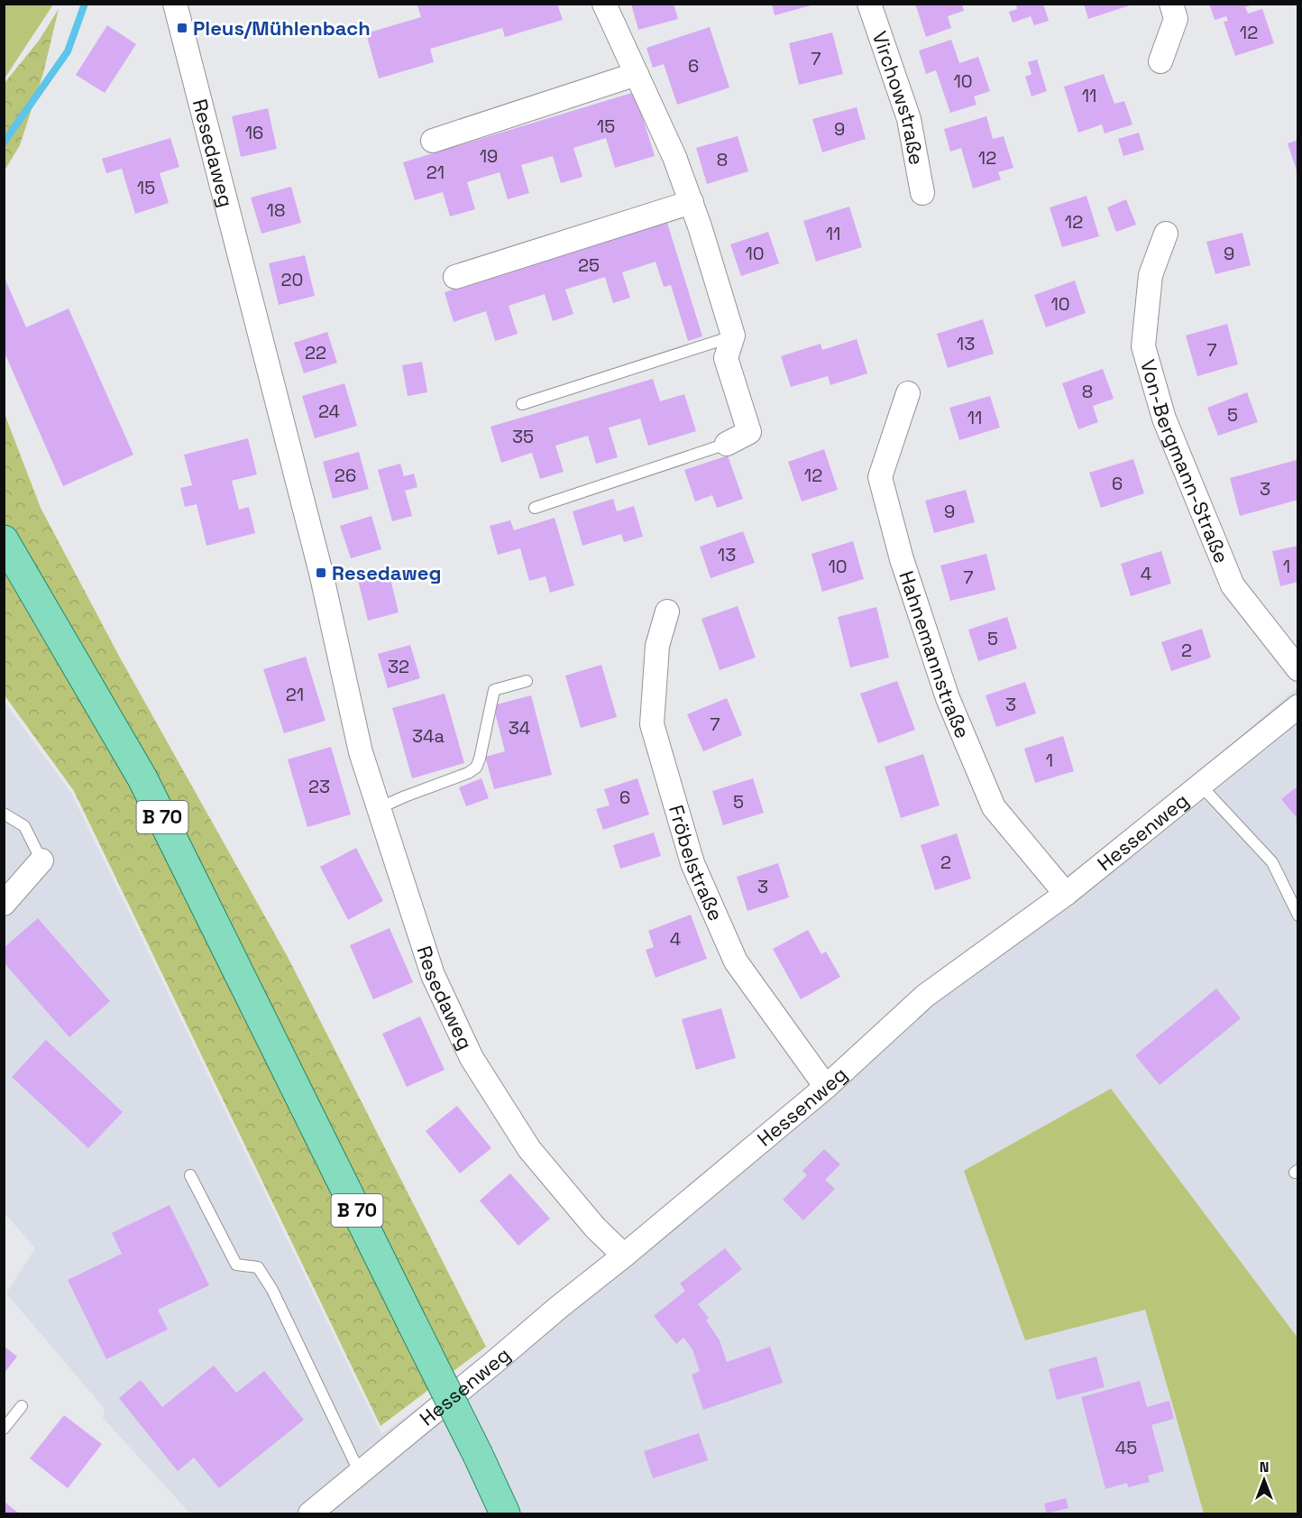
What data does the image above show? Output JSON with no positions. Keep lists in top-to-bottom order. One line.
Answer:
{"streets":{"main road":["B 70"],"street":["Virchowstraße","Resedaweg","Von-Bergmann-Straße","Hahnemannstraße","Hessenweg","Fröbelstraße"]},"crossings":[["Resedaweg","Hessenweg"],["Hahnemannstraße","Hessenweg"],["Hessenweg","Fröbelstraße"]],"places":{"transit":["Pleus/Mühlenbach","Resedaweg"]},"house_numbers":["12","7","6","10","11","15","9","16","19","12","8","21","15","18","12","11","10","9","25","20","10","13","7","22","8","24","5","11","35","26","12","6","3","9","13","10","1","4","7","5","2","32","21","3","7","34","34a","1","23","6","5","2","3","4","45"],"north":"top"}
